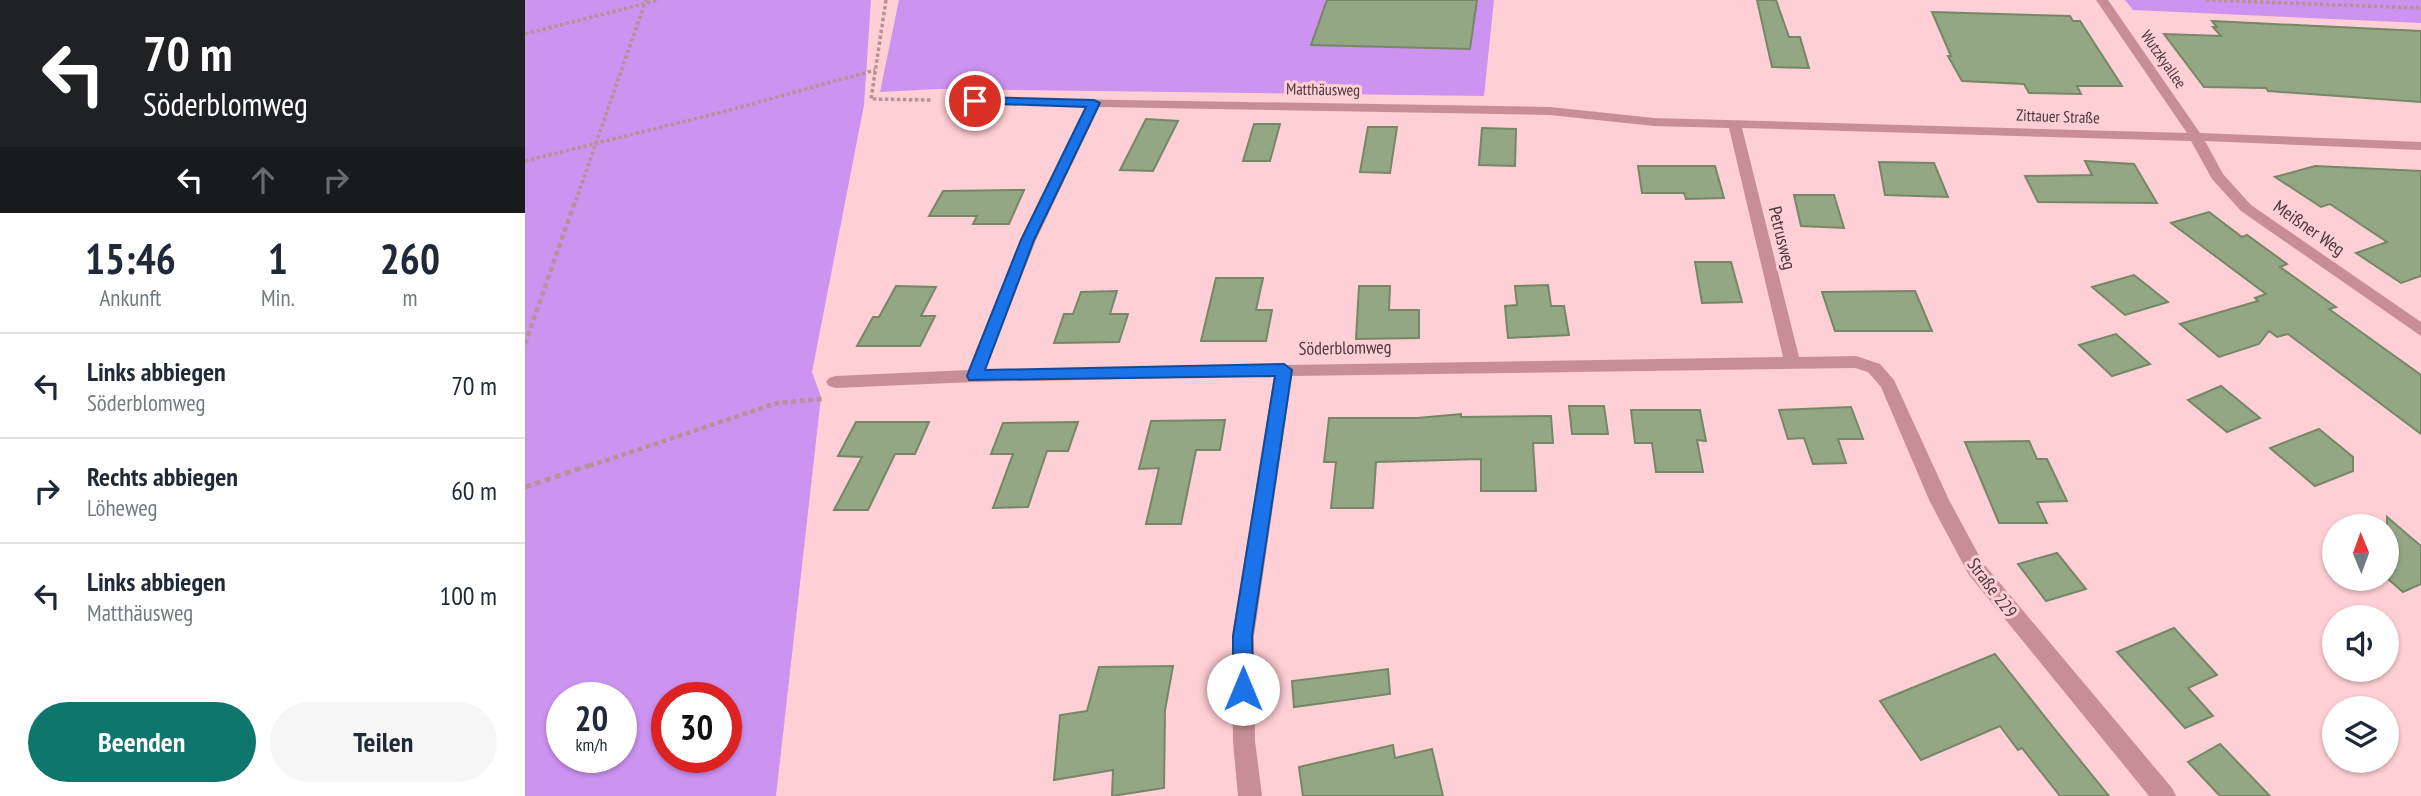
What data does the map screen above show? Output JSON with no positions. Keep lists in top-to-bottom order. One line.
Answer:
{"streets":{"street":["Wutzkyallee","Matthäusweg","Zittauer Straße","Meißner Weg","Petrusweg","Söderblomweg","Straße 229"]},"crossings":[["Wutzkyallee","Zittauer Straße"],["Wutzkyallee","Meißner Weg"],["Matthäusweg","Zittauer Straße"],["Zittauer Straße","Meißner Weg"],["Zittauer Straße","Petrusweg"],["Petrusweg","Söderblomweg"],["Söderblomweg","Straße 229"]],"north":"top","page":{"turn":["70 m","Söderblomweg"],"eta":["15:46","Ankunft","1","Min.","260","m"],"list":[{"name":"Links abbiegen","note":"Söderblomweg","value":"70 m"},{"name":"Rechts abbiegen","note":"Löheweg","value":"60 m"},{"name":"Links abbiegen","note":"Matthäusweg","value":"100 m"}],"speed":"20 km/h","limit":"30","buttons":["Beenden","Teilen"]}}
